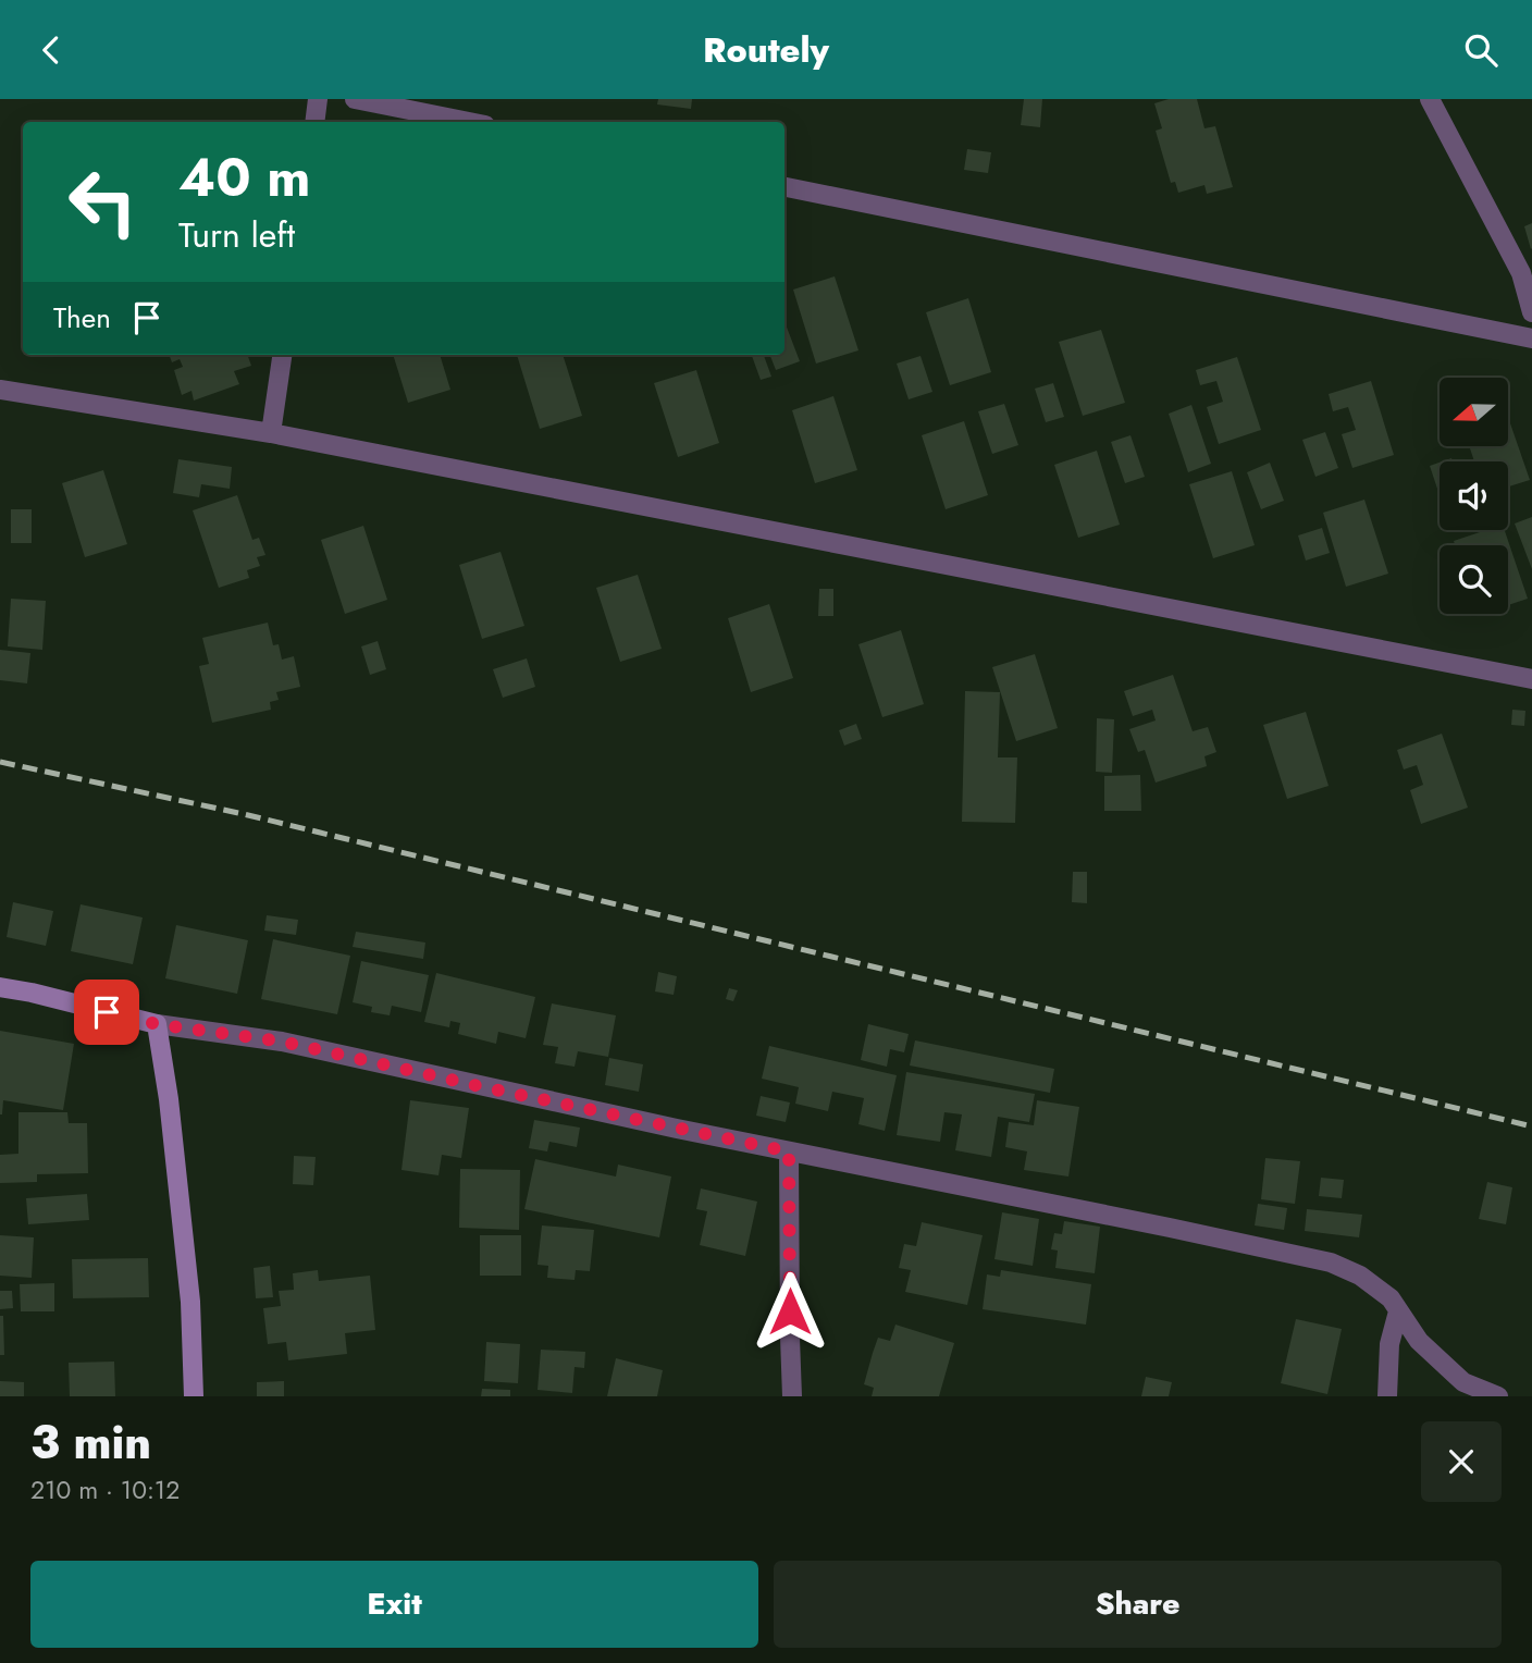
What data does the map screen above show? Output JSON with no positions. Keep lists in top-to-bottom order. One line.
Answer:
{"north":"left","page":{"header":"Routely","turn":["40 m","Turn left"],"then":"Then","heading":["3 min","210 m · 10:12"],"buttons":["Exit","Share"]}}
